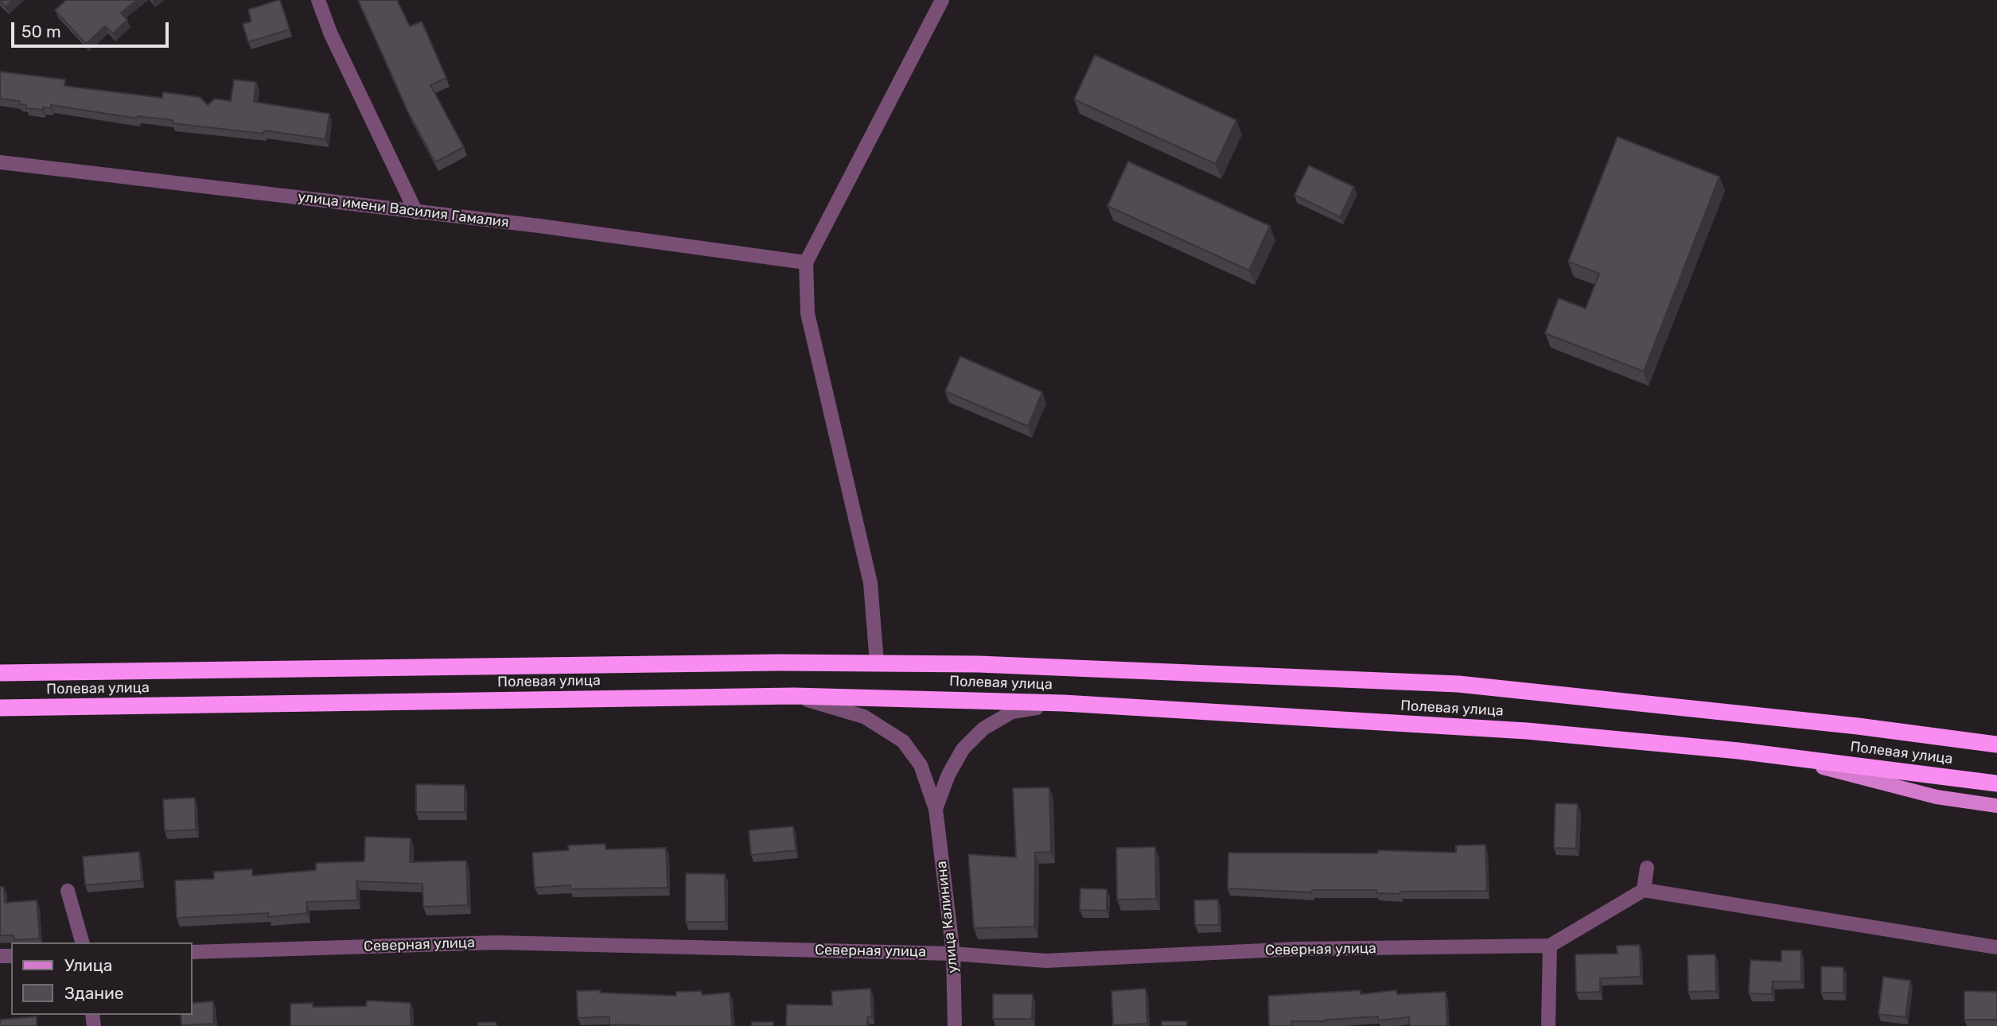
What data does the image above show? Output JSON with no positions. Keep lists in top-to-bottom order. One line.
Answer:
{"streets":{"highway":["Полевая улица"],"street":["улица имени Василия Гамалия","улица Калинина","Северная улица"]},"crossings":[["Полевая улица","улица Калинина"],["улица Калинина","Северная улица"]],"legend":["Улица","Здание"],"scale_bar":"50 m"}
